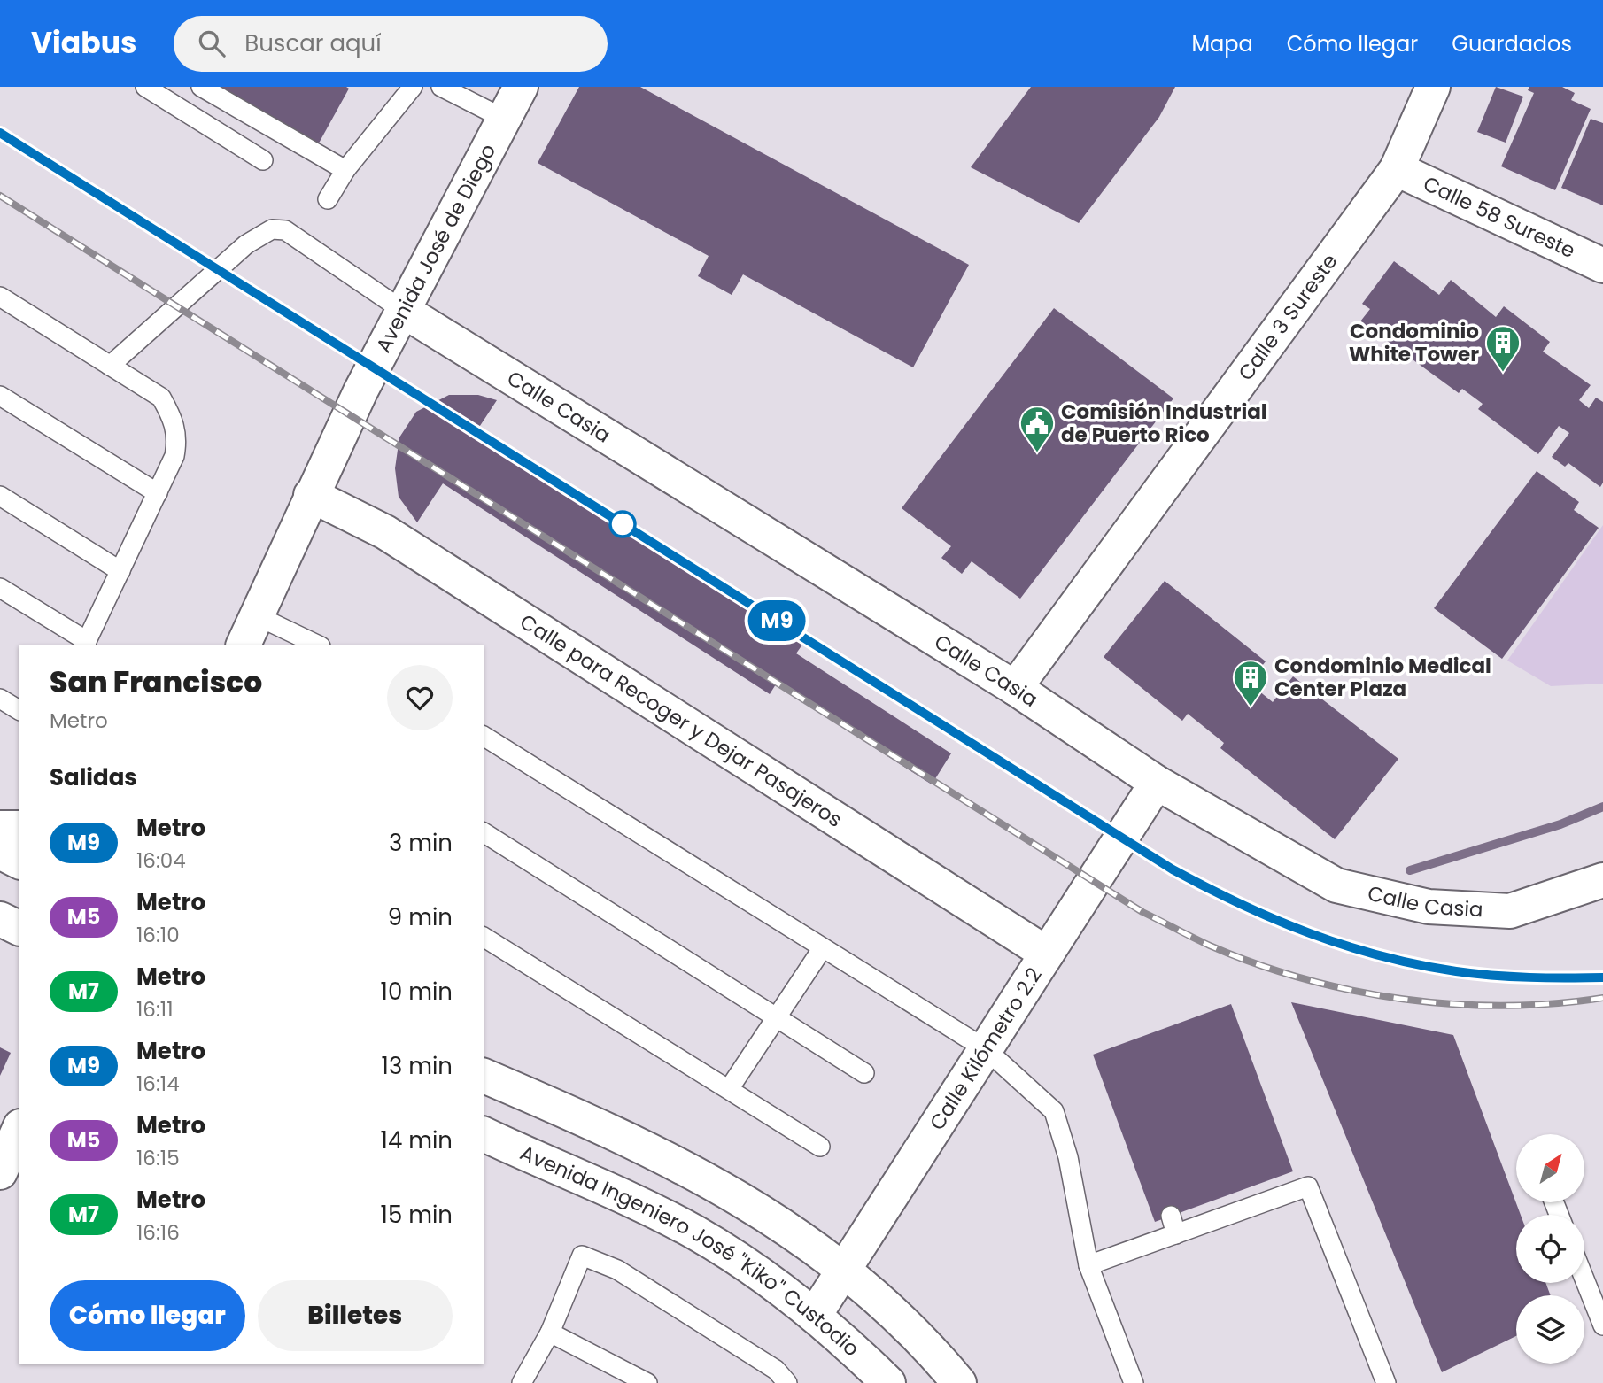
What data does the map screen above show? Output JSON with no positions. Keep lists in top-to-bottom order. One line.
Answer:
{"streets":{"street":["Calle 58 Sureste","Avenida José de Diego","Calle 3 Sureste","Calle Casia","Calle para Recoger y Dejar Pasajeros","Calle Kilómetro 2.2","Avenida Ingeniero José \"Kiko\" Custodio"]},"crossings":[["Calle 58 Sureste","Calle 3 Sureste"],["Avenida José de Diego","Calle Casia"],["Avenida José de Diego","Calle para Recoger y Dejar Pasajeros"],["Calle 3 Sureste","Calle Casia"],["Calle Casia","Calle Kilómetro 2.2"],["Calle para Recoger y Dejar Pasajeros","Calle Kilómetro 2.2"],["Calle Kilómetro 2.2","Avenida Ingeniero José \"Kiko\" Custodio"]],"places":{"building":["Condominio White Tower","Condominio Medical Center Plaza"],"public building":["Comisión Industrial de Puerto Rico"]},"lines":["metro line M9"],"north":"top right","page":{"header":"Viabus","search":"Buscar aquí","nav":["Mapa","Cómo llegar","Guardados"],"on_map":"M9","heading":[["San Francisco","Metro"],"Salidas"],"list":[{"mark":"M9","name":"Metro","note":"16:04","value":"3 min"},{"mark":"M5","name":"Metro","note":"16:10","value":"9 min"},{"mark":"M7","name":"Metro","note":"16:11","value":"10 min"},{"mark":"M9","name":"Metro","note":"16:14","value":"13 min"},{"mark":"M5","name":"Metro","note":"16:15","value":"14 min"},{"mark":"M7","name":"Metro","note":"16:16","value":"15 min"}],"buttons":["Cómo llegar","Billetes"]}}
